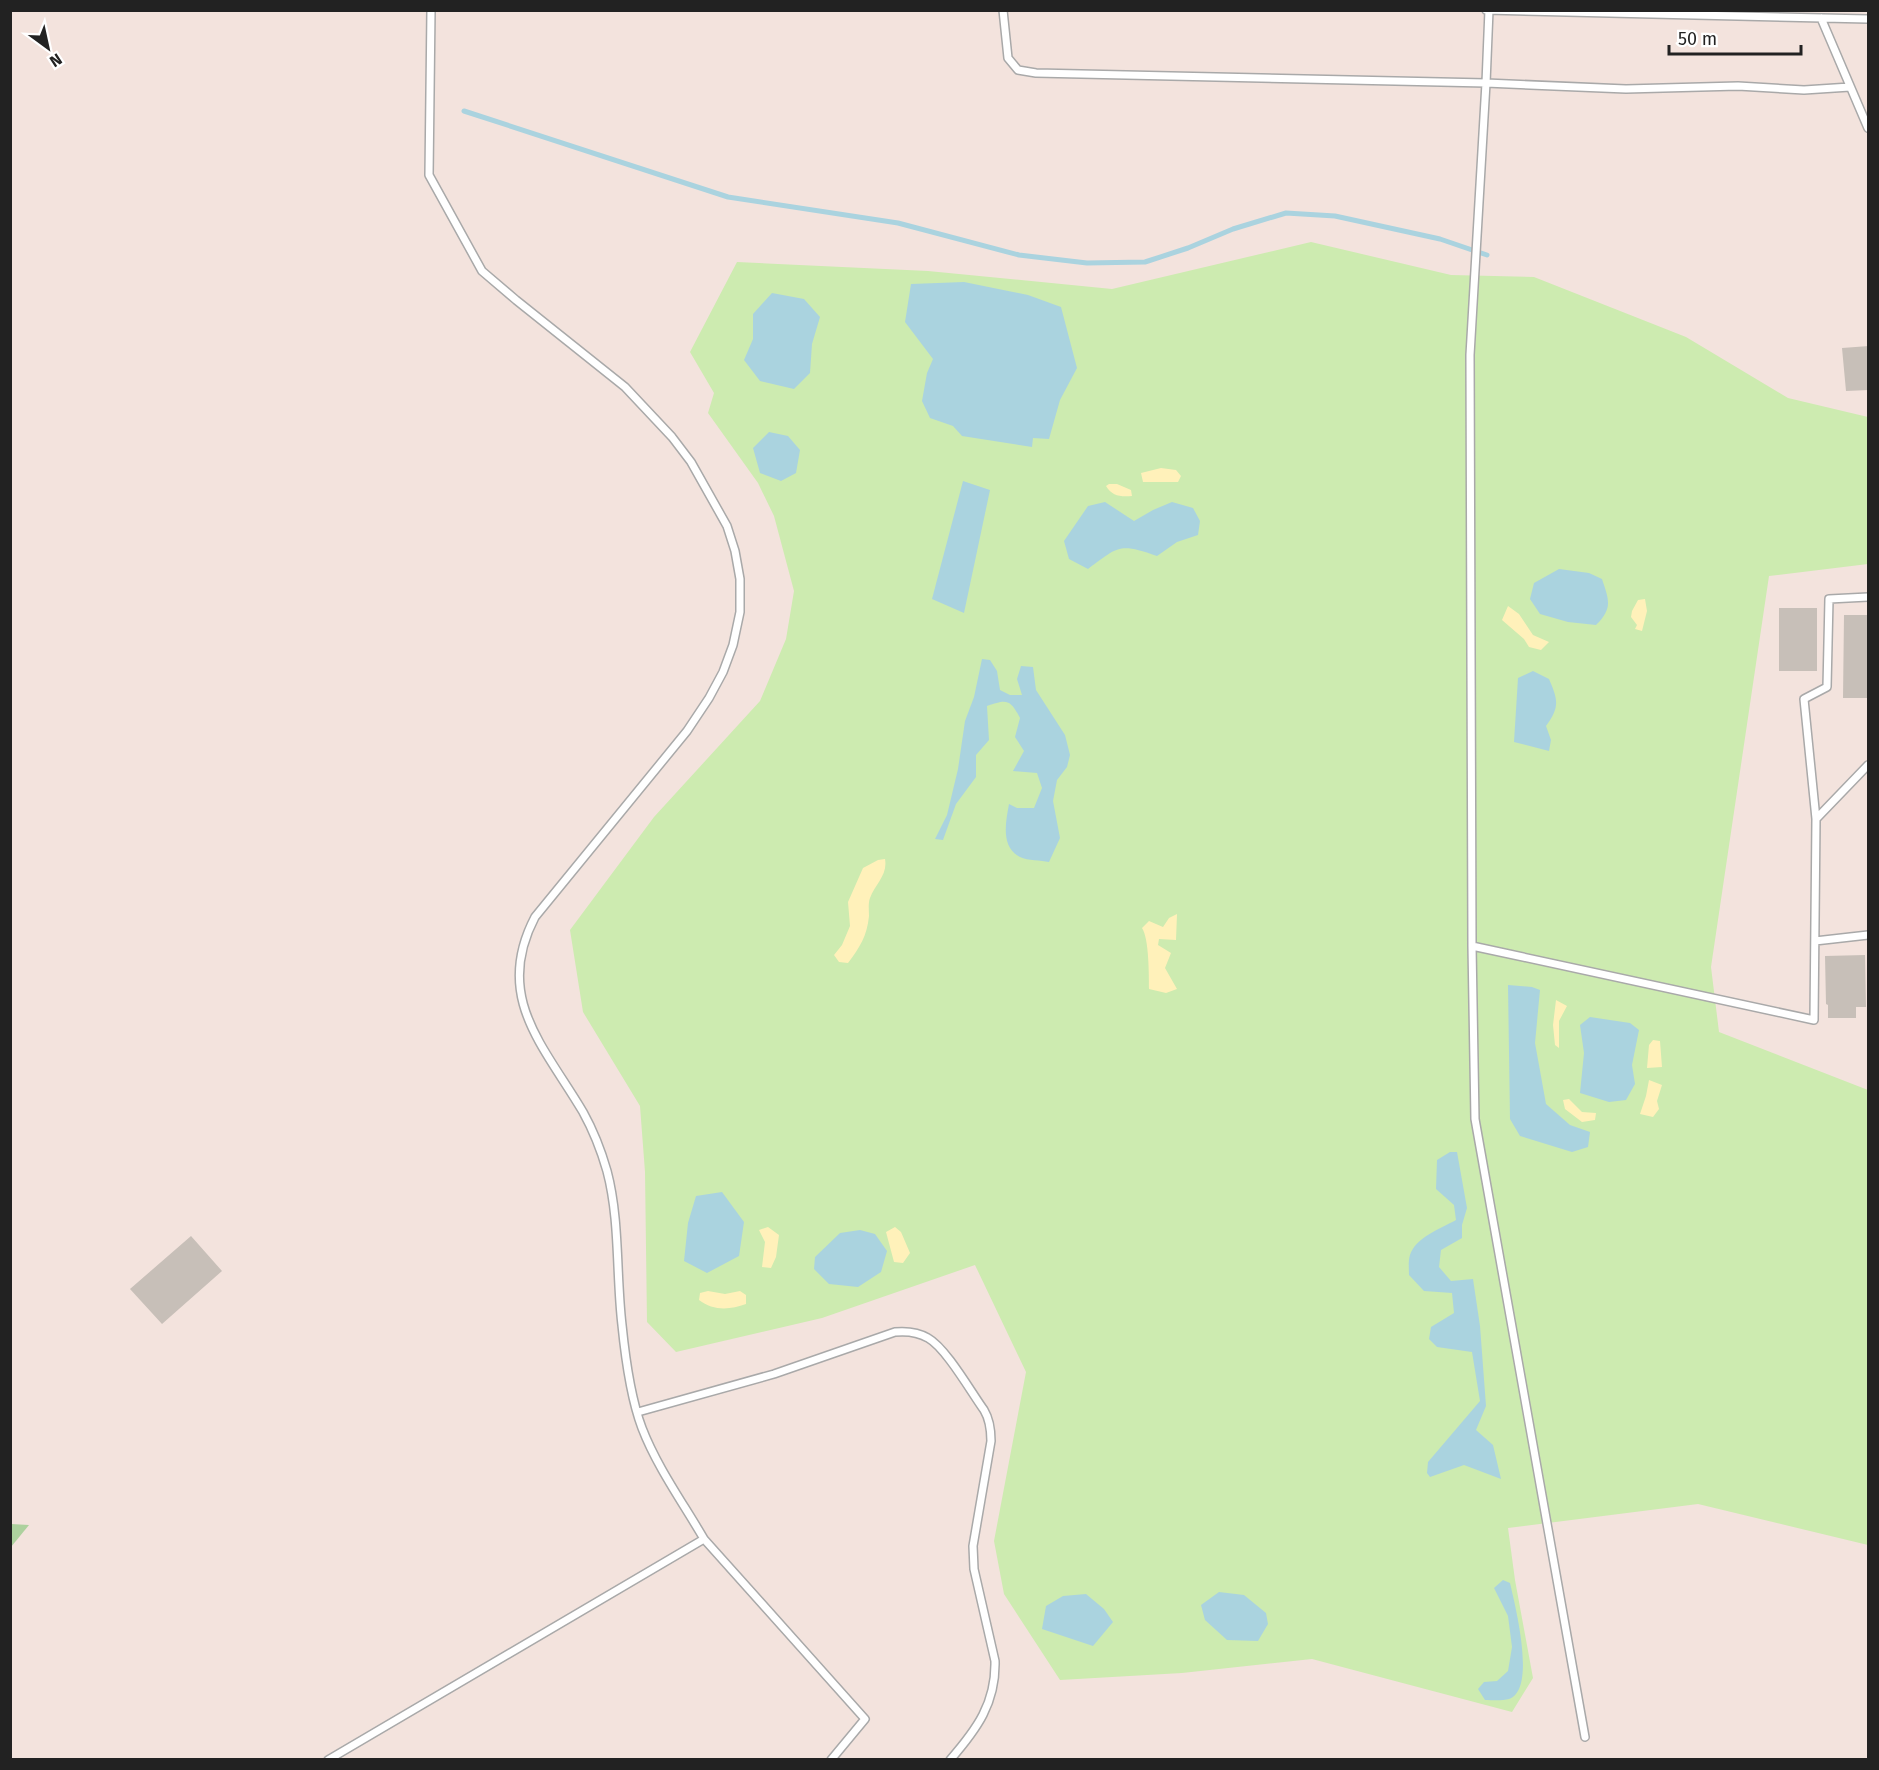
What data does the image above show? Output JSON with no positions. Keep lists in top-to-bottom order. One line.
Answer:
{"scale_bar":"50 m","north":"bottom right"}
